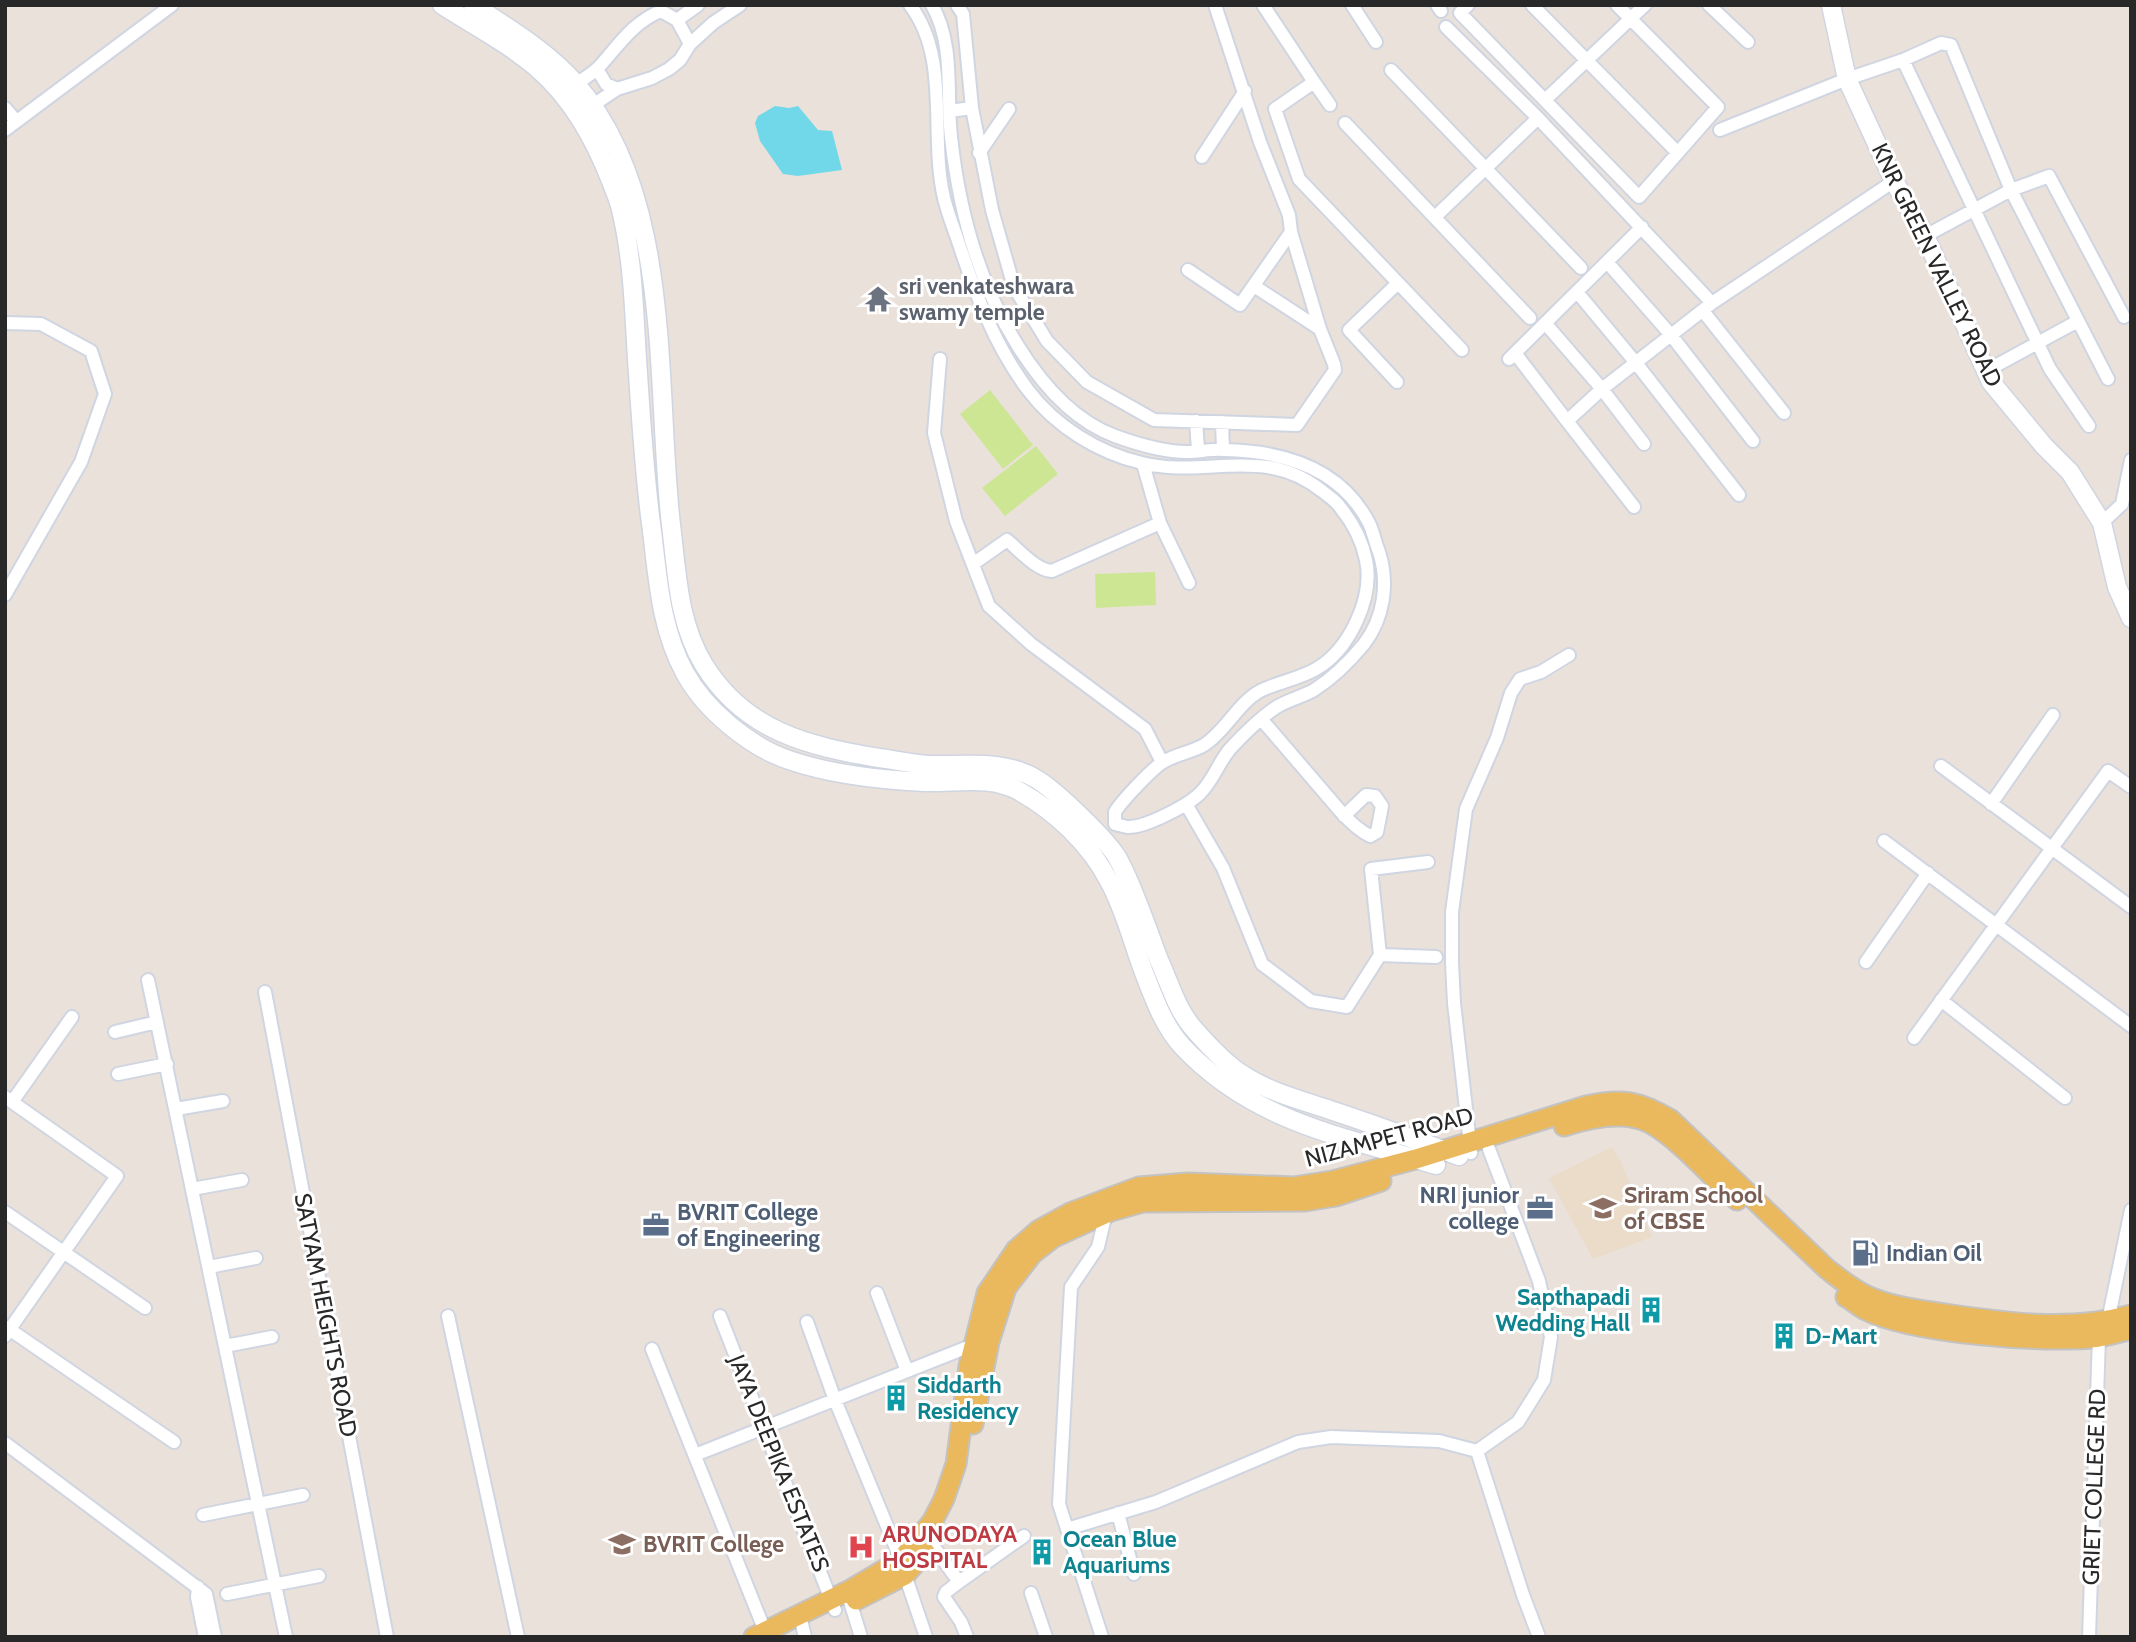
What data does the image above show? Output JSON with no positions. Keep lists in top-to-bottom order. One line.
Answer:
{"streets":{"main road":["NIZAMPET ROAD"],"street":["KNR GREEN VALLEY ROAD","SATYAM HEIGHTS ROAD","JAYA DEEPIKA ESTATES","GRIET COLLEGE RD"]},"crossings":[["NIZAMPET ROAD","JAYA DEEPIKA ESTATES"],["NIZAMPET ROAD","GRIET COLLEGE RD"]],"places":{"temple":["sri venkateshwara swamy temple"],"office":["NRI junior college","BVRIT College of Engineering"],"school or university":["Sriram School of CBSE","BVRIT College"],"fuel station":["Indian Oil"],"building":["Sapthapadi Wedding Hall","D-Mart","Siddarth Residency","Ocean Blue Aquariums"],"hospital":["ARUNODAYA HOSPITAL"]}}
